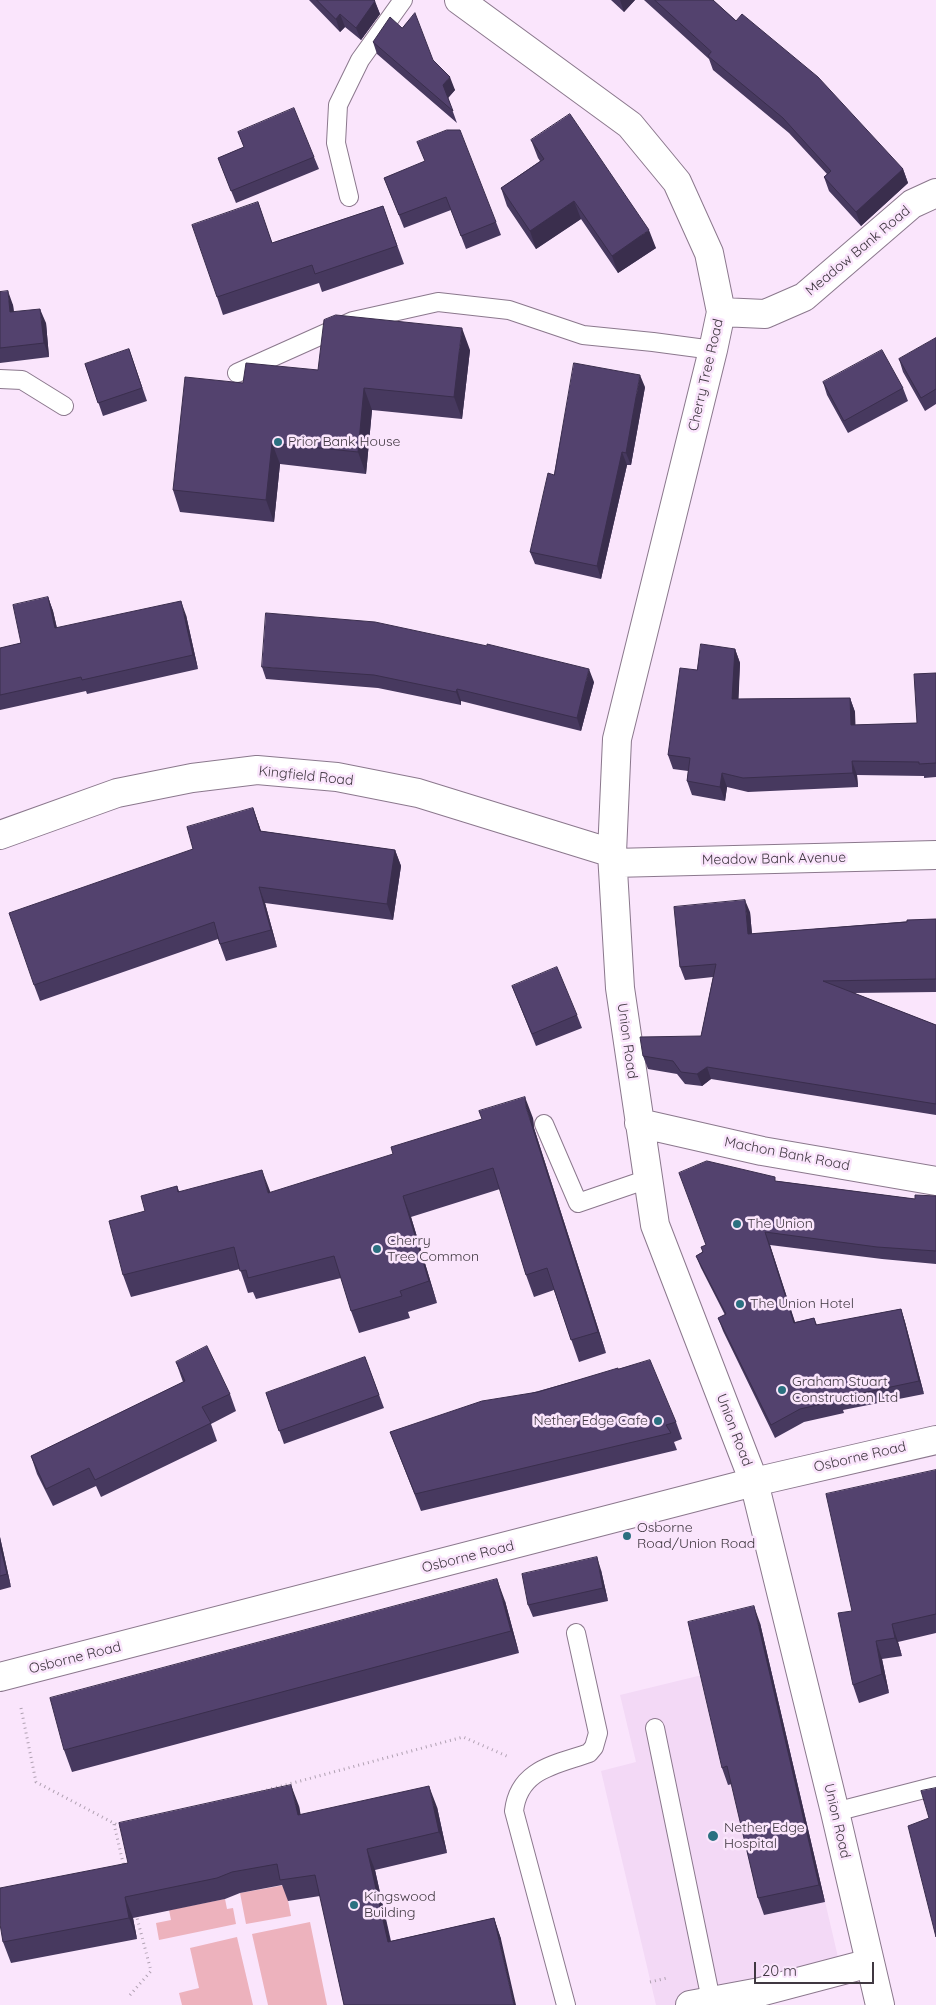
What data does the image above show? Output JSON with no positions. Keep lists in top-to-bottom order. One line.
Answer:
{"streets":{"street":["Meadow Bank Road","Cherry Tree Road","Kingfield Road","Meadow Bank Avenue","Union Road","Machon Bank Road","Osborne Road"]},"crossings":[["Meadow Bank Road","Cherry Tree Road"],["Cherry Tree Road","Kingfield Road"],["Cherry Tree Road","Meadow Bank Avenue"],["Cherry Tree Road","Union Road"],["Kingfield Road","Meadow Bank Avenue"],["Kingfield Road","Union Road"],["Meadow Bank Avenue","Union Road"],["Union Road","Machon Bank Road"],["Union Road","Osborne Road"]],"places":["Prior Bank House","The Union","Cherry Tree Common","The Union Hotel","Graham Stuart Construction Ltd","Nether Edge Cafe","Osborne Road/Union Road","Nether Edge Hospital","Kingswood Building"],"scale_bar":"20 m"}
